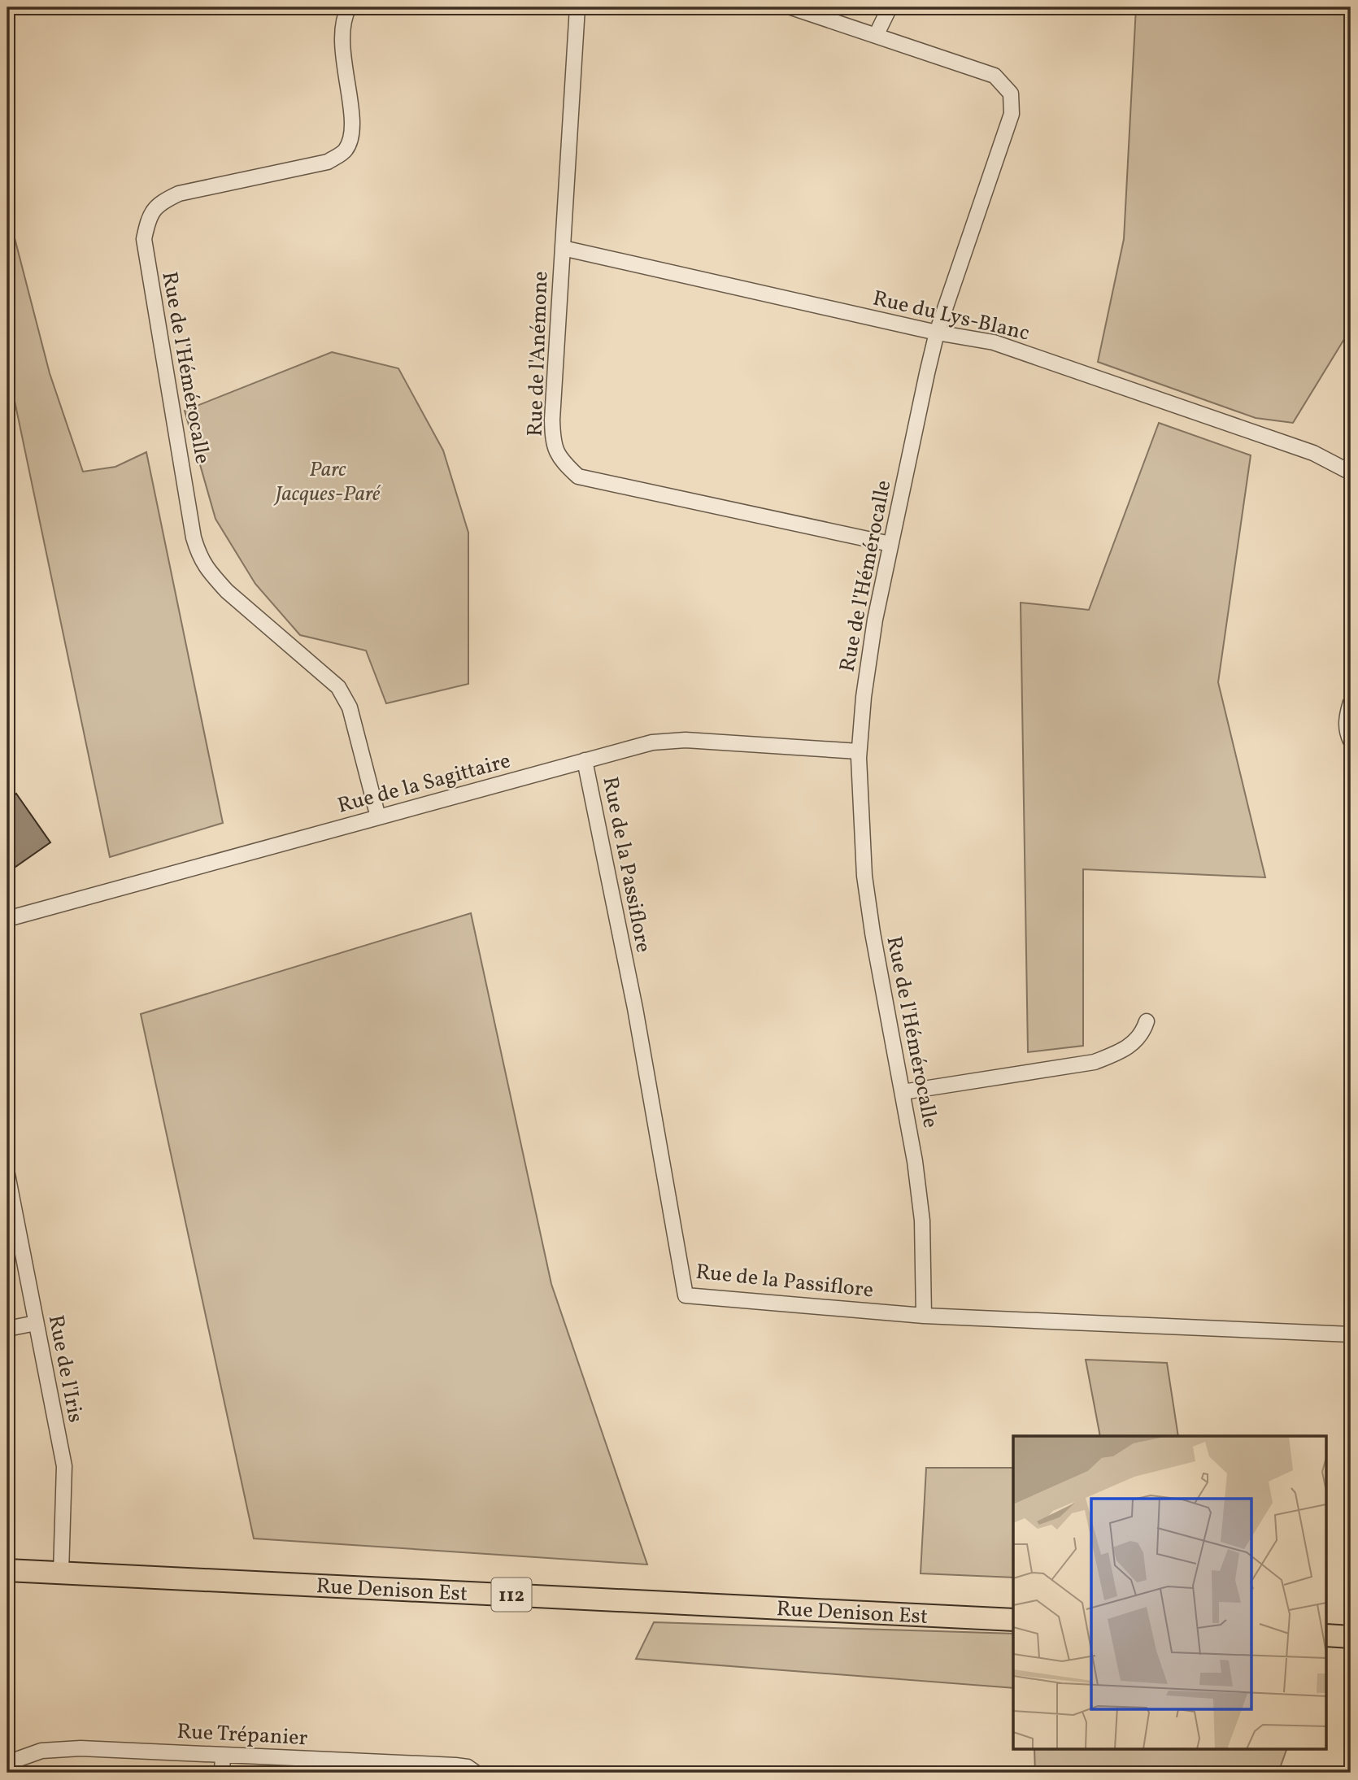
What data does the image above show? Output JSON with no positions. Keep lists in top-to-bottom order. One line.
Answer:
{"streets":{"main road":["Rue Denison Est","112"],"street":["Rue du Lys-Blanc","Rue de l'Anémone","Rue de l'Hémérocalle","Rue de la Sagittaire","Rue de la Passiflore","Rue de l'Iris","Rue Trépanier"]},"crossings":[["Rue du Lys-Blanc","Rue de l'Anémone"],["Rue du Lys-Blanc","Rue de l'Hémérocalle"],["Rue de l'Anémone","Rue de l'Hémérocalle"],["Rue de l'Hémérocalle","Rue de la Sagittaire"],["Rue de l'Hémérocalle","Rue de la Passiflore"],["Rue de la Sagittaire","Rue de la Passiflore"],["Rue de l'Iris","Rue Denison Est"]],"parks":["Parc Jacques-Paré"]}
